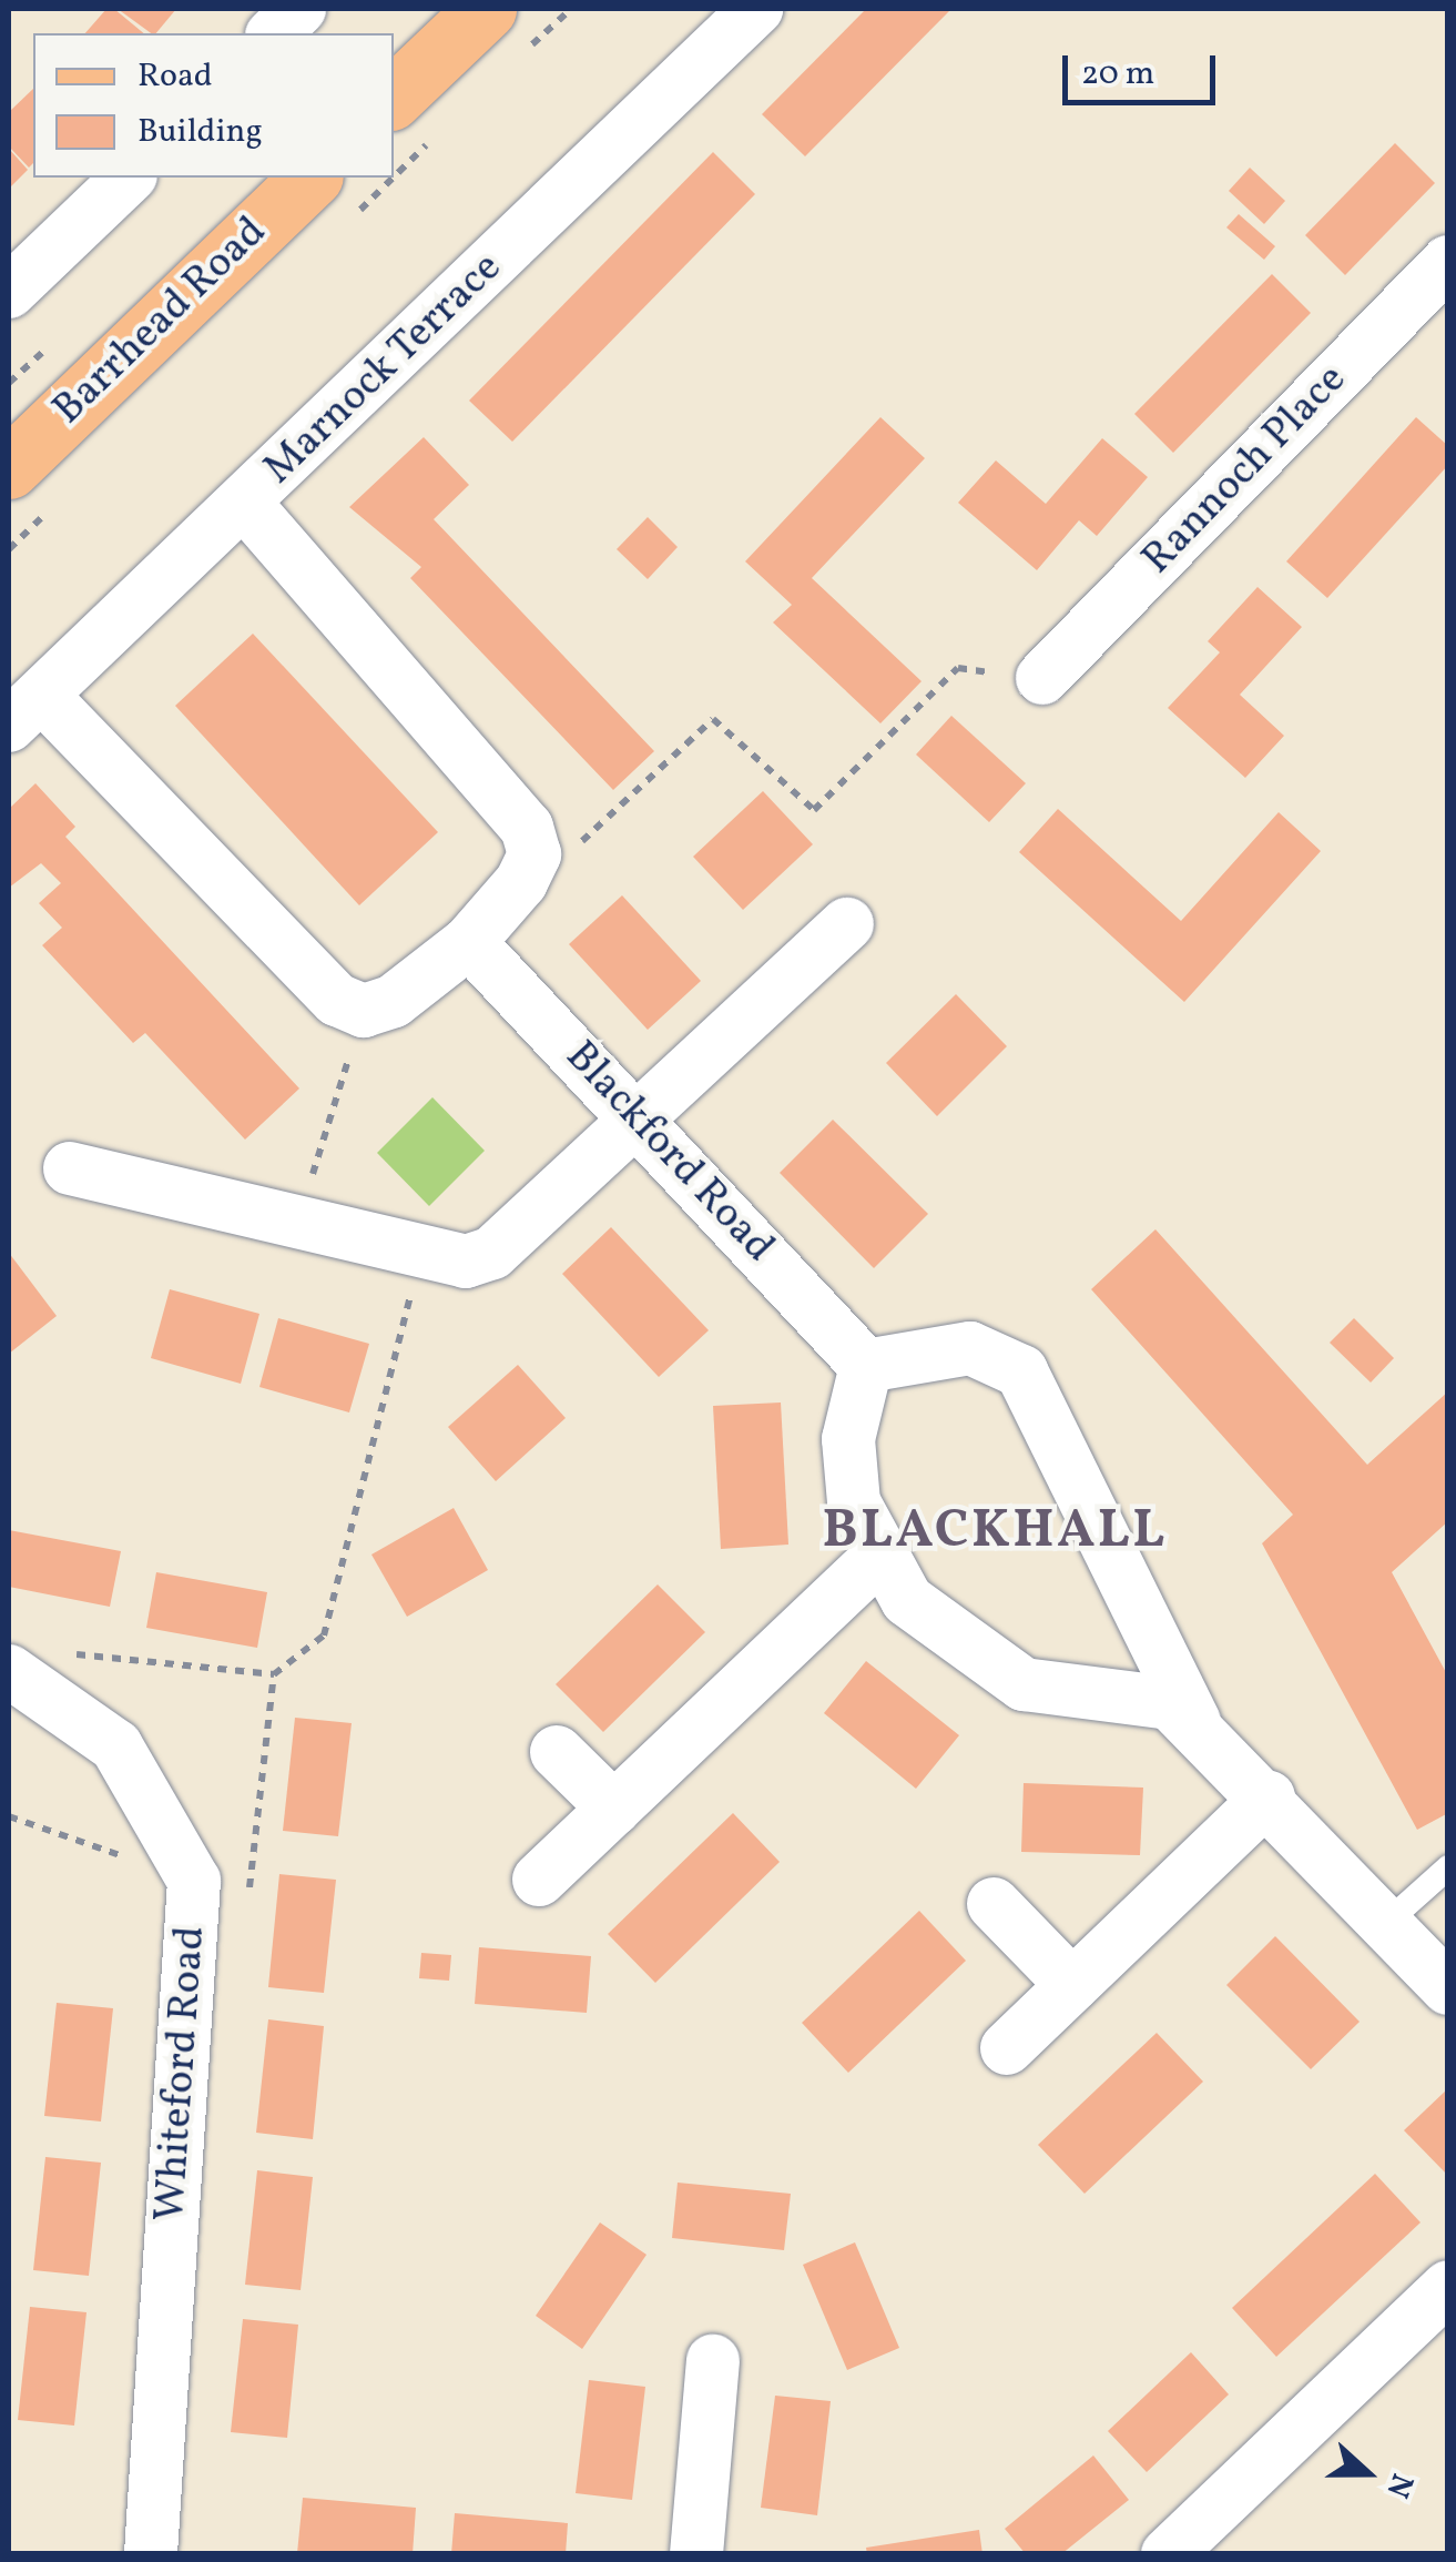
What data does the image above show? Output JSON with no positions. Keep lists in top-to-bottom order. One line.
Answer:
{"streets":{"main road":["Barrhead Road"],"street":["Marnock Terrace","Rannoch Place","Blackford Road","Whiteford Road"]},"districts":["BLACKHALL"],"legend":["Road","Building"],"scale_bar":"20 m","north":"right"}
